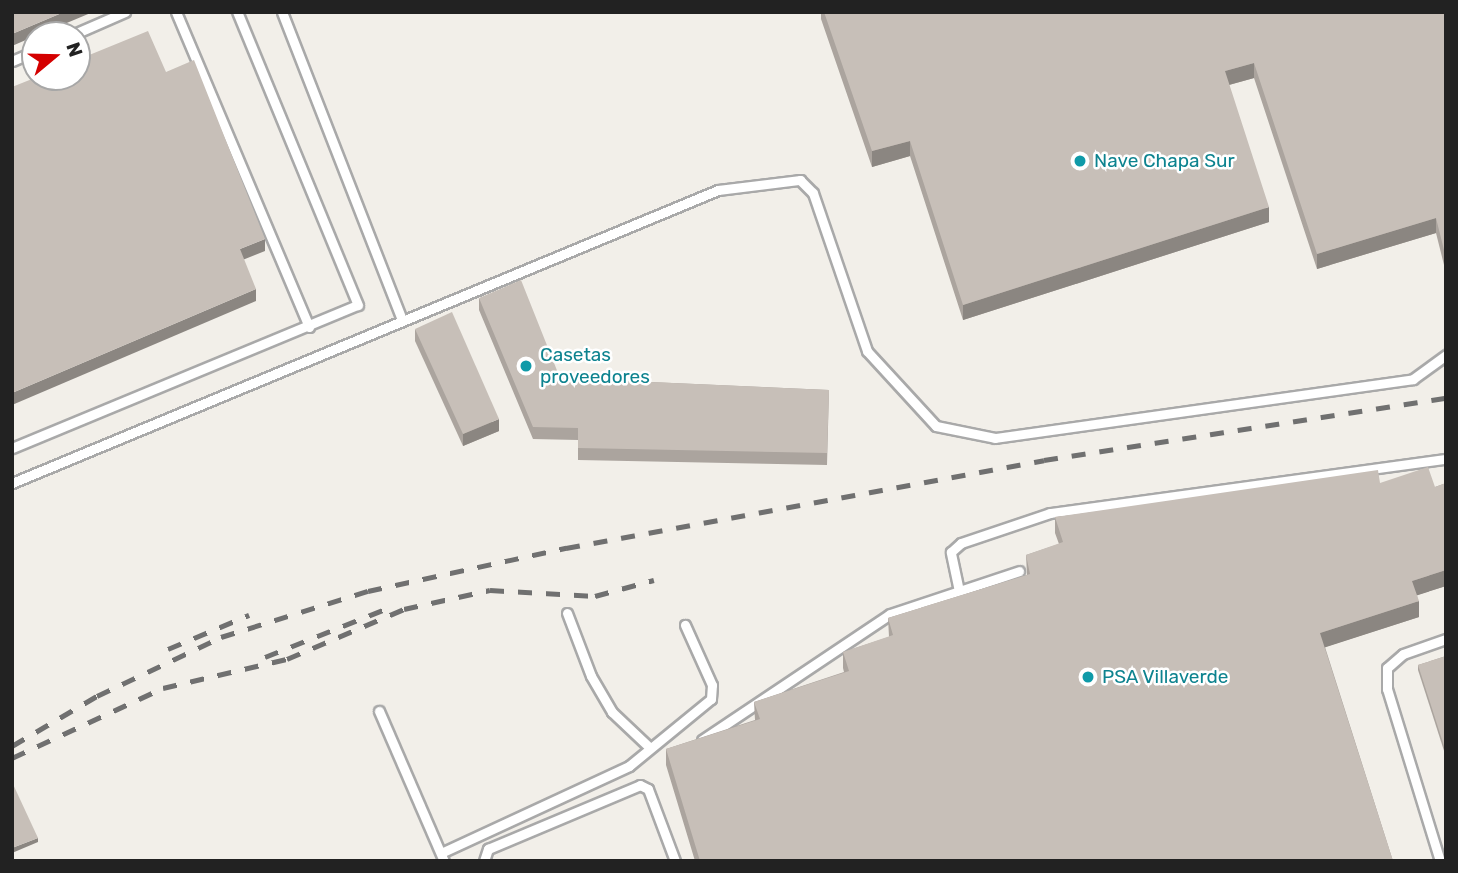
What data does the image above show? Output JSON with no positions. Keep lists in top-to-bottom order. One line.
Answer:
{"places":["Nave Chapa Sur","Casetas proveedores","PSA Villaverde"],"north":"right"}
